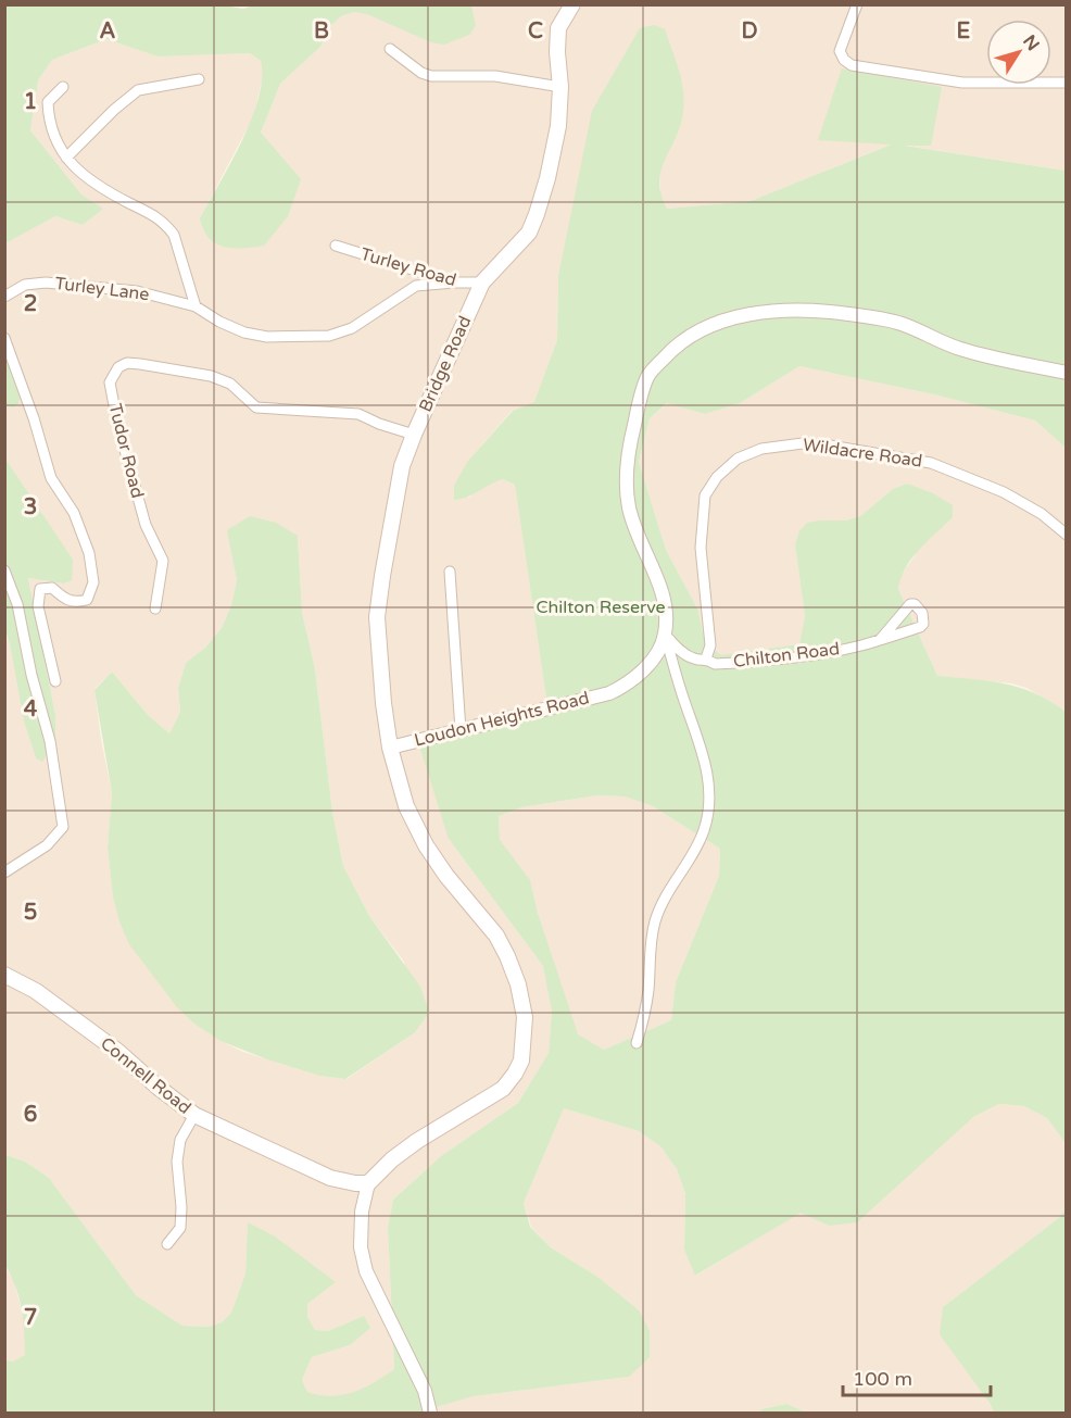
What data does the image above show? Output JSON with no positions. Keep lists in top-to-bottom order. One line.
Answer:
{"streets":{"main road":["Bridge Road","Loudon Heights Road","Connell Road"],"street":["Turley Road","Turley Lane","Tudor Road","Wildacre Road","Chilton Road"]},"crossings":[["Turley Road","Turley Lane"],["Turley Road","Bridge Road"],["Bridge Road","Tudor Road"],["Bridge Road","Loudon Heights Road"],["Wildacre Road","Chilton Road"],["Chilton Road","Loudon Heights Road"],["Loudon Heights Road","Connell Road"]],"parks":["Chilton Reserve"],"scale_bar":"100 m","north":"top right","grid":{"columns":["A","B","C","D","E"],"rows":["1","2","3","4","5","6","7"]}}
